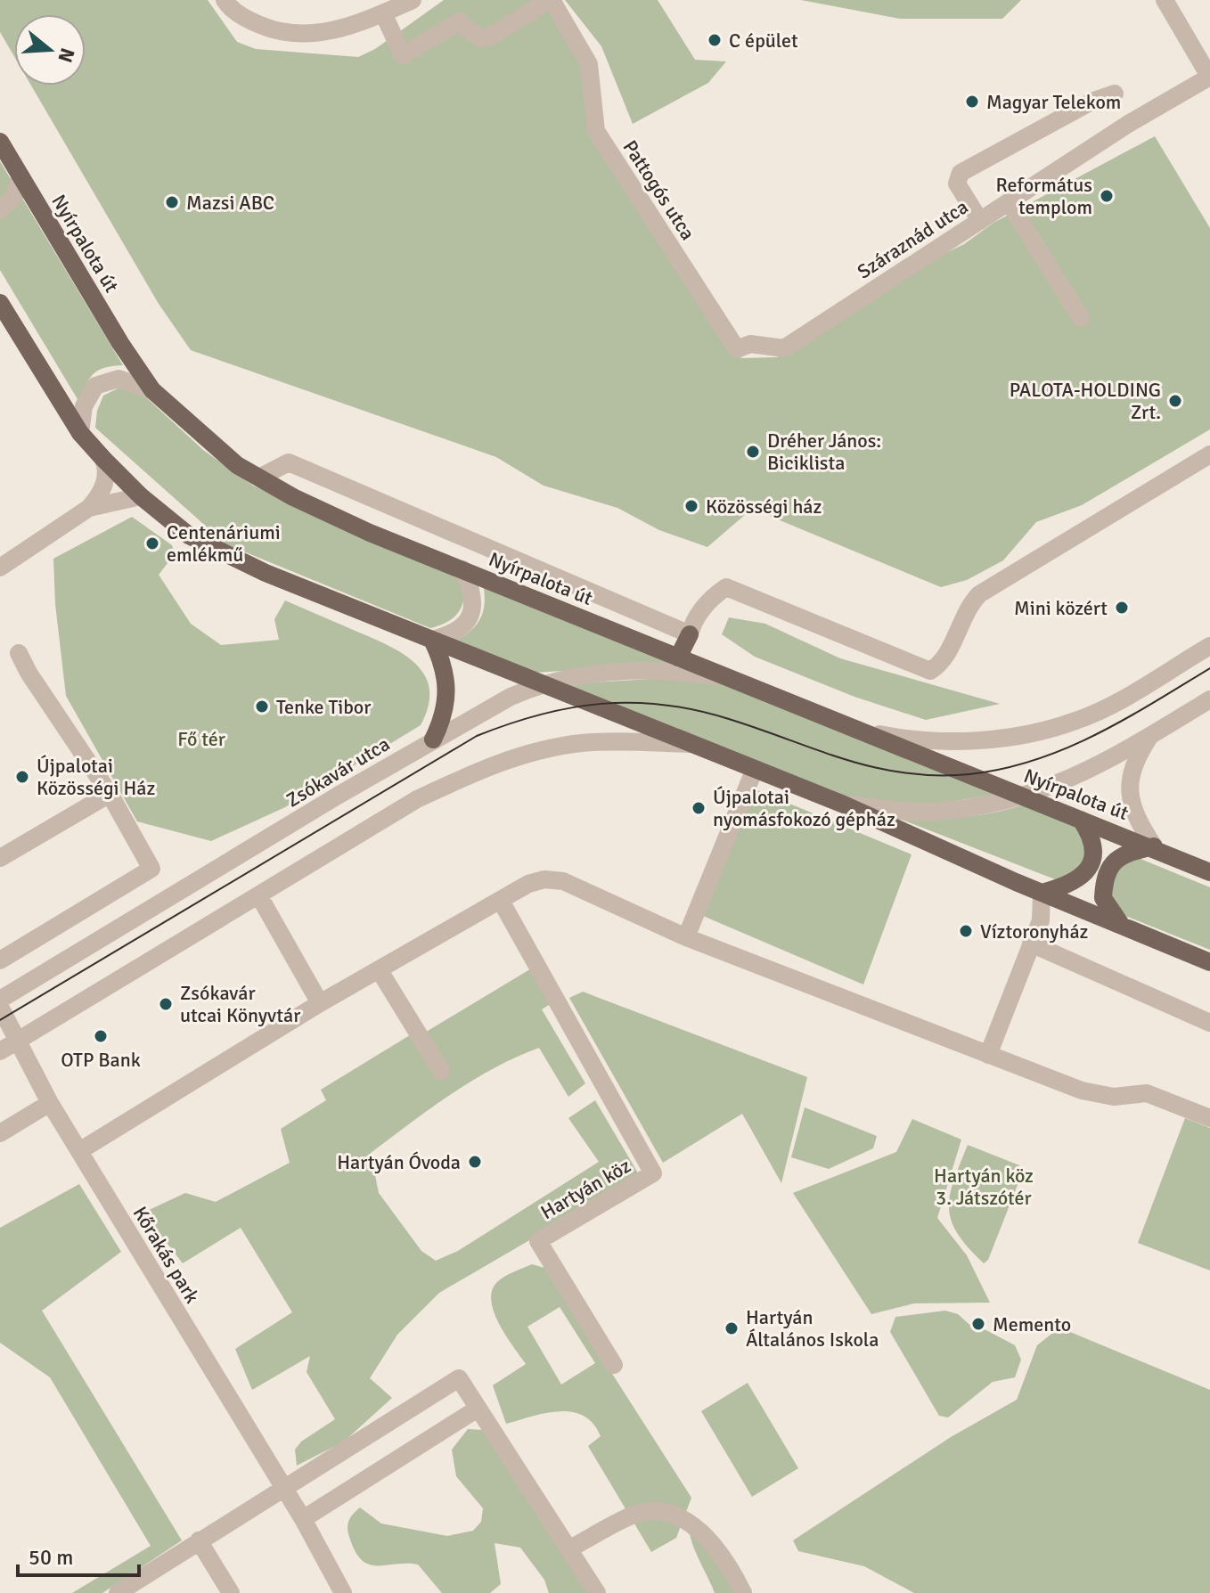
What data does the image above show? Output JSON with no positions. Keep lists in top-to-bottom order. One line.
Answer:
{"streets":{"main road":["Nyírpalota út"],"street":["Pattogós utca","Száraznád utca","Zsókavár utca","Hartyán köz","Kőrakás park"]},"crossings":[["Pattogós utca","Száraznád utca"],["Nyírpalota út","Zsókavár utca"]],"parks":["Fő tér","Hartyán köz 3. Játszótér"],"places":["C épület","Magyar Telekom","Református templom","Mazsi ABC","PALOTA-HOLDING Zrt.","Dréher János: Biciklista","Közösségi ház","Centenáriumi emlékmű","Mini közért","Tenke Tibor","Újpalotai Közösségi Ház","Újpalotai nyomásfokozó gépház","Víztoronyház","Zsókavár utcai Könyvtár","OTP Bank","Hartyán Óvoda","Memento","Hartyán Általános Iskola"],"scale_bar":"50 m","north":"right"}
